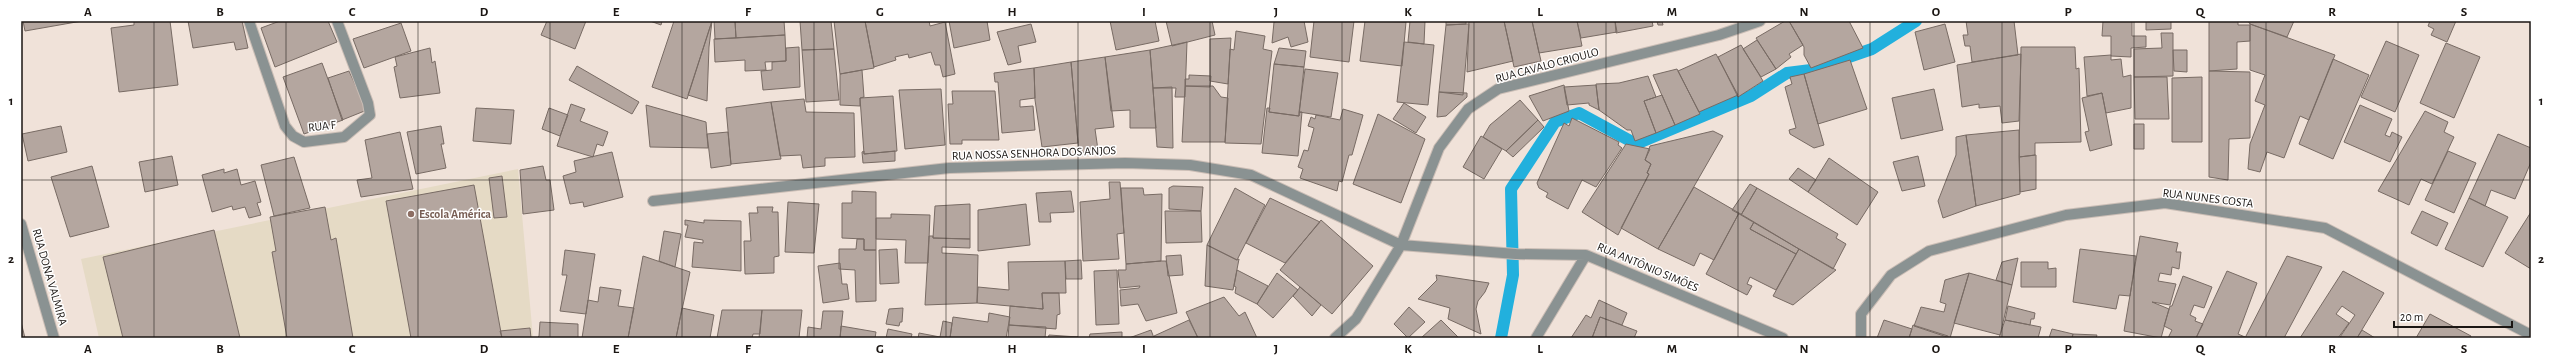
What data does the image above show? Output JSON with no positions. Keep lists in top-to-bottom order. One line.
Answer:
{"streets":{"street":["RUA CAVALO CRIOULO","RUA F","RUA NOSSA SENHORA DOS ANJOS","RUA NUNES COSTA","RUA ANTÔNIO SIMÕES","RUA DONA VALMIRA"]},"crossings":[["RUA CAVALO CRIOULO","RUA NOSSA SENHORA DOS ANJOS"],["RUA CAVALO CRIOULO","RUA ANTÔNIO SIMÕES"],["RUA NOSSA SENHORA DOS ANJOS","RUA ANTÔNIO SIMÕES"]],"places":["Escola América"],"scale_bar":"20 m","grid":{"columns":["A","B","C","D","E","F","G","H","I","J","K","L","M","N","O","P","Q","R","S"],"rows":["1","2"]}}
